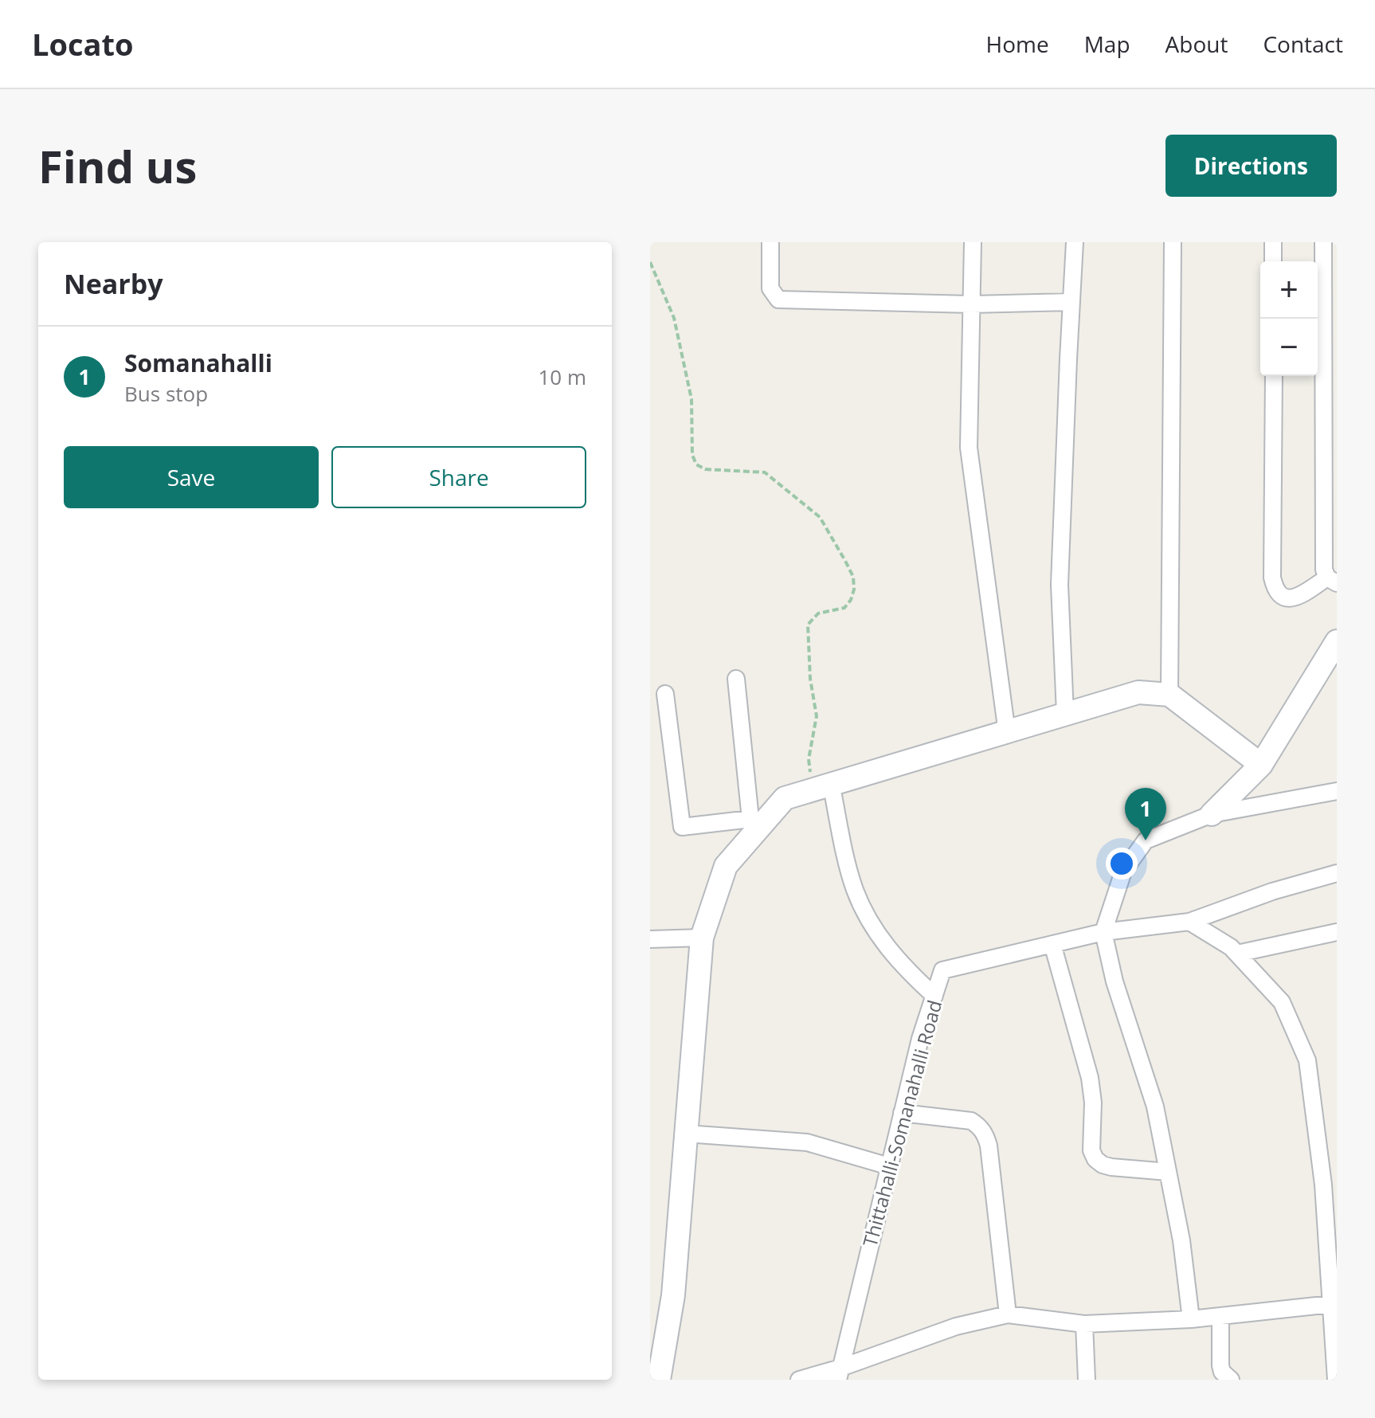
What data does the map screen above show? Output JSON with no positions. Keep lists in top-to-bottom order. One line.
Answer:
{"streets":{"street":["Thittahalli-Somanahalli Road"]},"page":{"header":"Locato","nav":["Home","Map","About","Contact"],"buttons":["Directions",["Save","Share"]],"title":"Find us","heading":"Nearby","map_buttons":["+","−"],"list":[{"mark":"1","name":"Somanahalli","note":"Bus stop","value":"10 m"}],"pins":"1"}}
